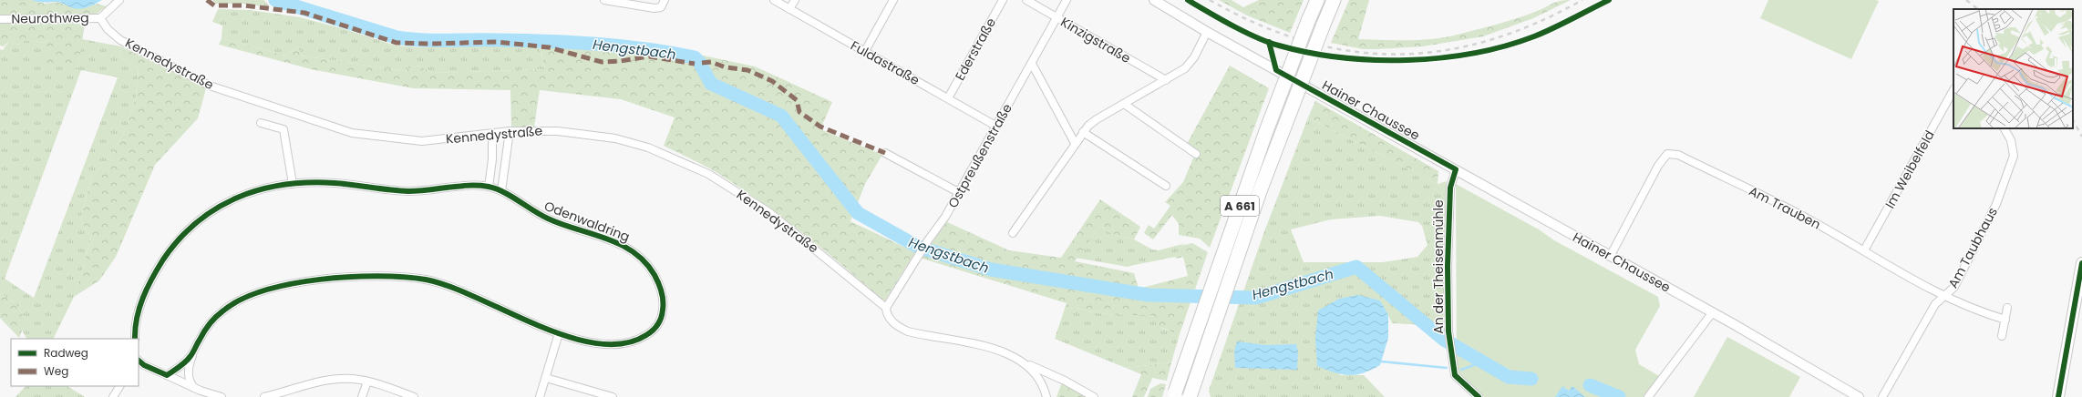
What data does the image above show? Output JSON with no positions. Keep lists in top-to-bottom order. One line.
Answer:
{"streets":{"highway":["A 661"],"street":["Neurothweg","Kinzigstraße","Ederstraße","Fuldastraße","Kennedystraße","Hainer Chaussee","Ostpreußenstraße","Im Weibelfeld","Am Trauben","Odenwaldring","Am Taubhaus","An der Theisenmühle"]},"crossings":[["Neurothweg","Kennedystraße"],["Kinzigstraße","Ostpreußenstraße"],["Ederstraße","Fuldastraße"],["Fuldastraße","Ostpreußenstraße"],["Kennedystraße","Ostpreußenstraße"],["Hainer Chaussee","Am Trauben"],["Hainer Chaussee","An der Theisenmühle"],["Im Weibelfeld","Am Trauben"],["Am Trauben","Am Taubhaus"]],"water":["Hengstbach"],"legend":["Radweg","Weg"]}
